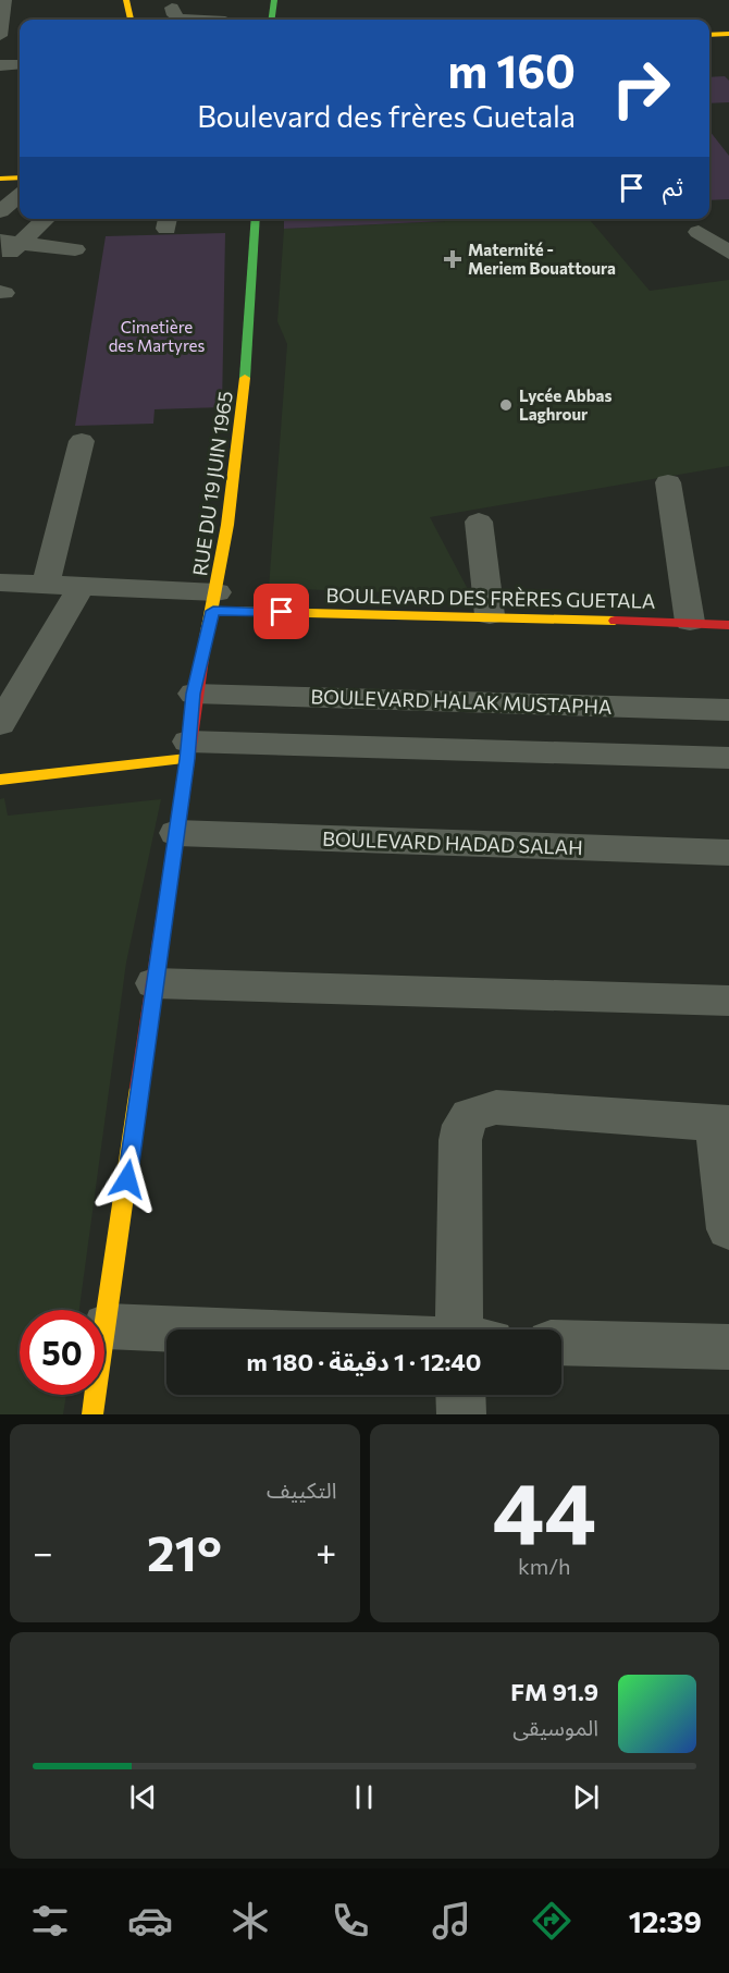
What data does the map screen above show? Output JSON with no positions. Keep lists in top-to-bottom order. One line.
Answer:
{"streets":{"main road":["RUE DU 19 JUIN 1965","BOULEVARD DES FRÈRES GUETALA"],"street":["BOULEVARD HALAK MUSTAPHA","BOULEVARD HADAD SALAH"]},"crossings":[["RUE DU 19 JUIN 1965","BOULEVARD DES FRÈRES GUETALA"],["RUE DU 19 JUIN 1965","BOULEVARD HALAK MUSTAPHA"],["RUE DU 19 JUIN 1965","BOULEVARD HADAD SALAH"]],"parks":["Cimetière des Martyres"],"places":{"health":["Maternité - Meriem Bouattoura"],"other":["Lycée Abbas Laghrour"]},"page":{"turn":["160 m","Boulevard des frères Guetala"],"then":"ثم","limit":"50","trip":"12:40 · 1 دقيقة · 180 m","tile":[["44","km/h"],"التكييف"],"heat":["−","21°","+"],"song":["91.9 FM","الموسيقى"],"tabs":"12:39"}}
